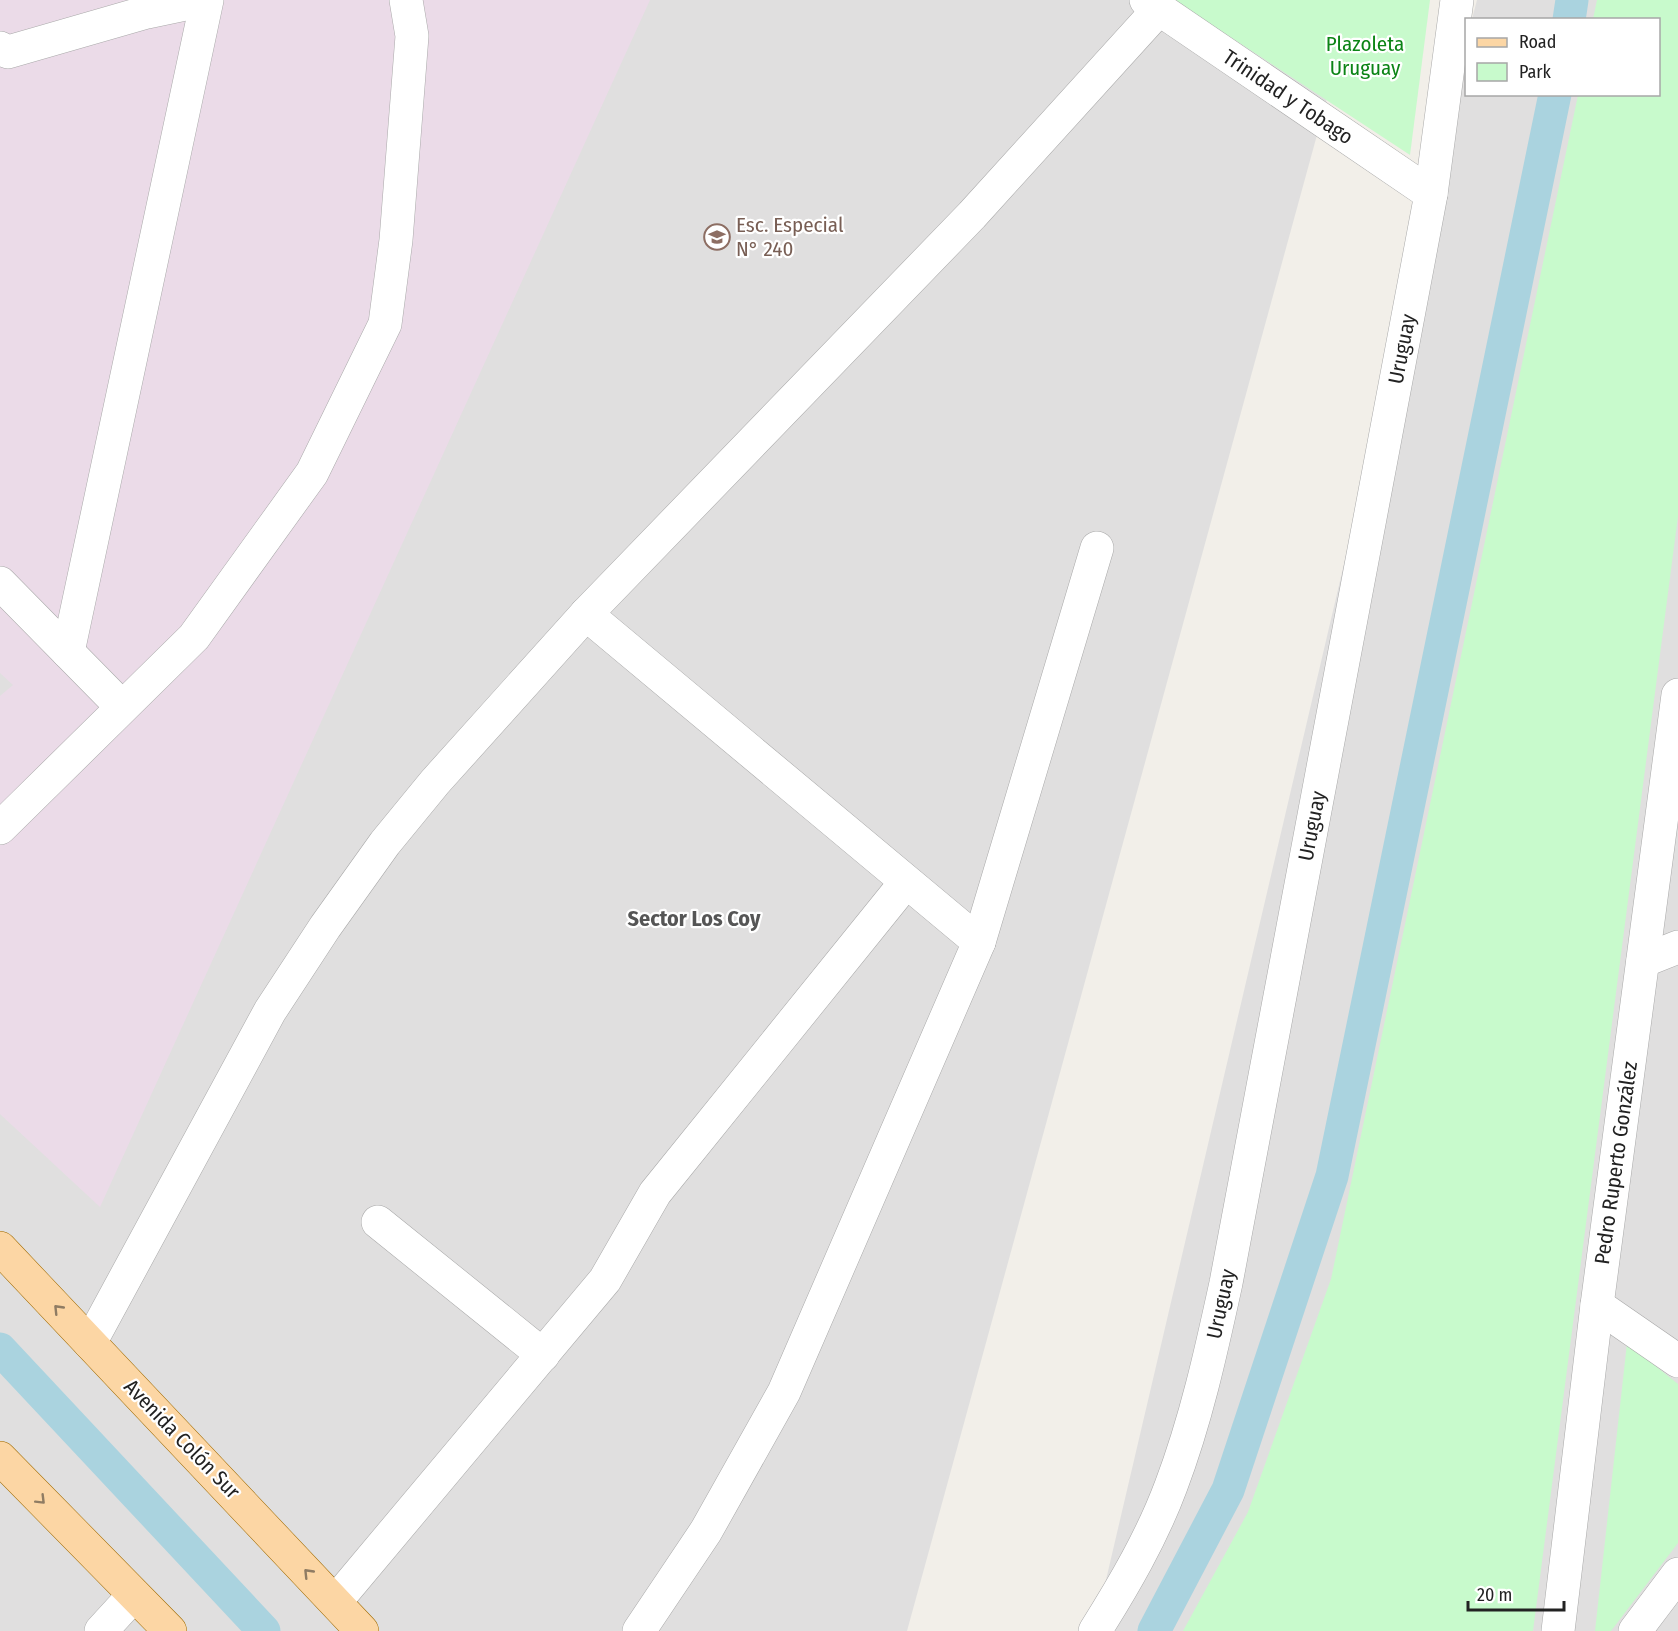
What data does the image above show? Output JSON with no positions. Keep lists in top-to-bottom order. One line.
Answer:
{"streets":{"main road":["Avenida Colón Sur"],"street":["Trinidad y Tobago","Uruguay","Pedro Ruperto González"]},"crossings":[["Trinidad y Tobago","Uruguay"]],"districts":["Sector Los Coy"],"parks":["Plazoleta Uruguay"],"places":{"school or university":["Esc. Especial N° 240"]},"legend":["Road","Park"],"scale_bar":"20 m"}
